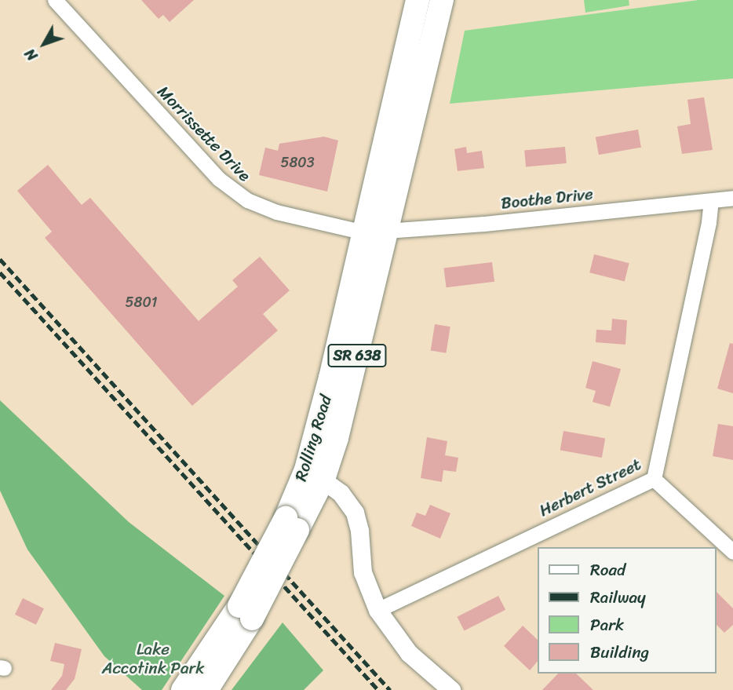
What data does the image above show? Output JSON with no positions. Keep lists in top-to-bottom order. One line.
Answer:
{"streets":{"main road":["SR 638","Rolling Road"],"street":["Morrissette Drive","Boothe Drive","Herbert Street"]},"crossings":[["Morrissette Drive","Boothe Drive"],["Morrissette Drive","Rolling Road"],["Boothe Drive","Rolling Road"],["Boothe Drive","Herbert Street"]],"parks":["Lake Accotink Park"],"house_numbers":["5803","5801"],"legend":["Road","Railway","Park","Building"],"north":"bottom left"}
